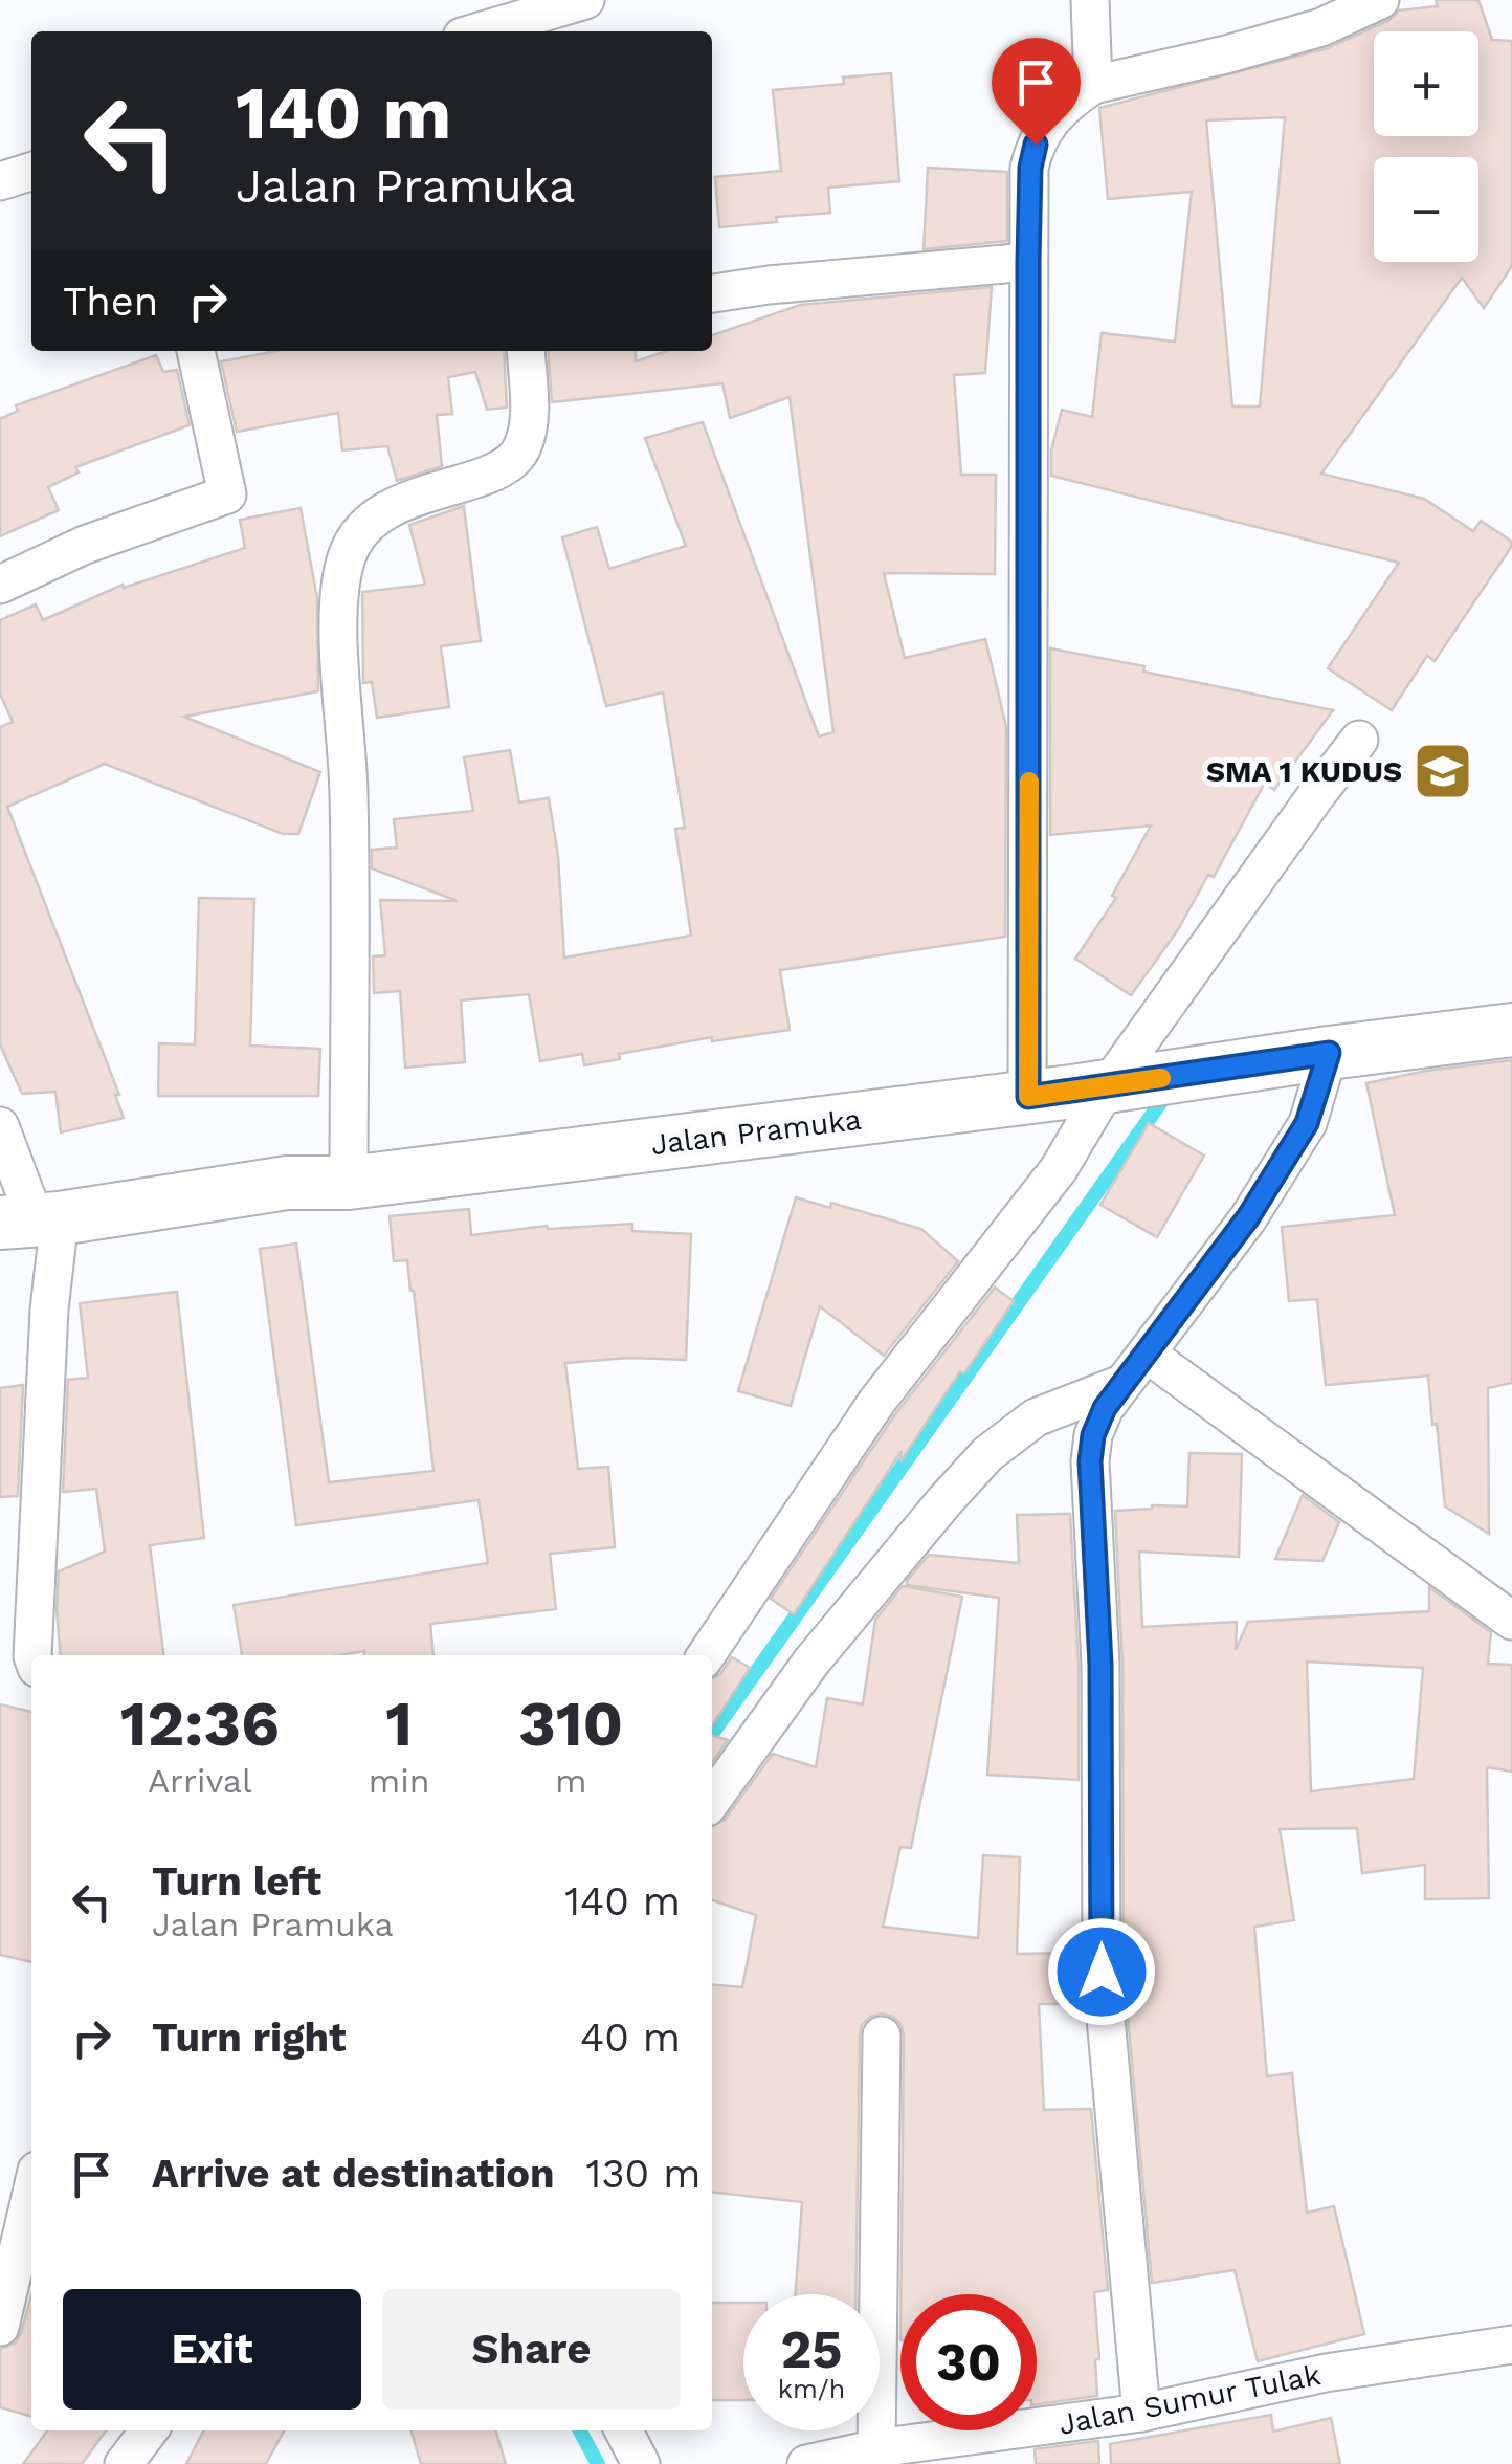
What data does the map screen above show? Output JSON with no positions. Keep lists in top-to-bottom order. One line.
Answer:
{"streets":{"main road":["Jalan Pramuka"],"street":["Jalan Sumur Tulak"]},"places":{"school or university":["SMA 1 KUDUS"]},"page":{"map_buttons":["+","−"],"turn":["140 m","Jalan Pramuka"],"then":"Then","eta":["12:36","Arrival","1","min","310","m"],"list":[{"name":"Turn left","note":"Jalan Pramuka","value":"140 m"},{"name":"Turn right","value":"40 m"},{"name":"Arrive at destination","value":"130 m"}],"buttons":["Exit","Share"],"speed":"25 km/h","limit":"30"}}
